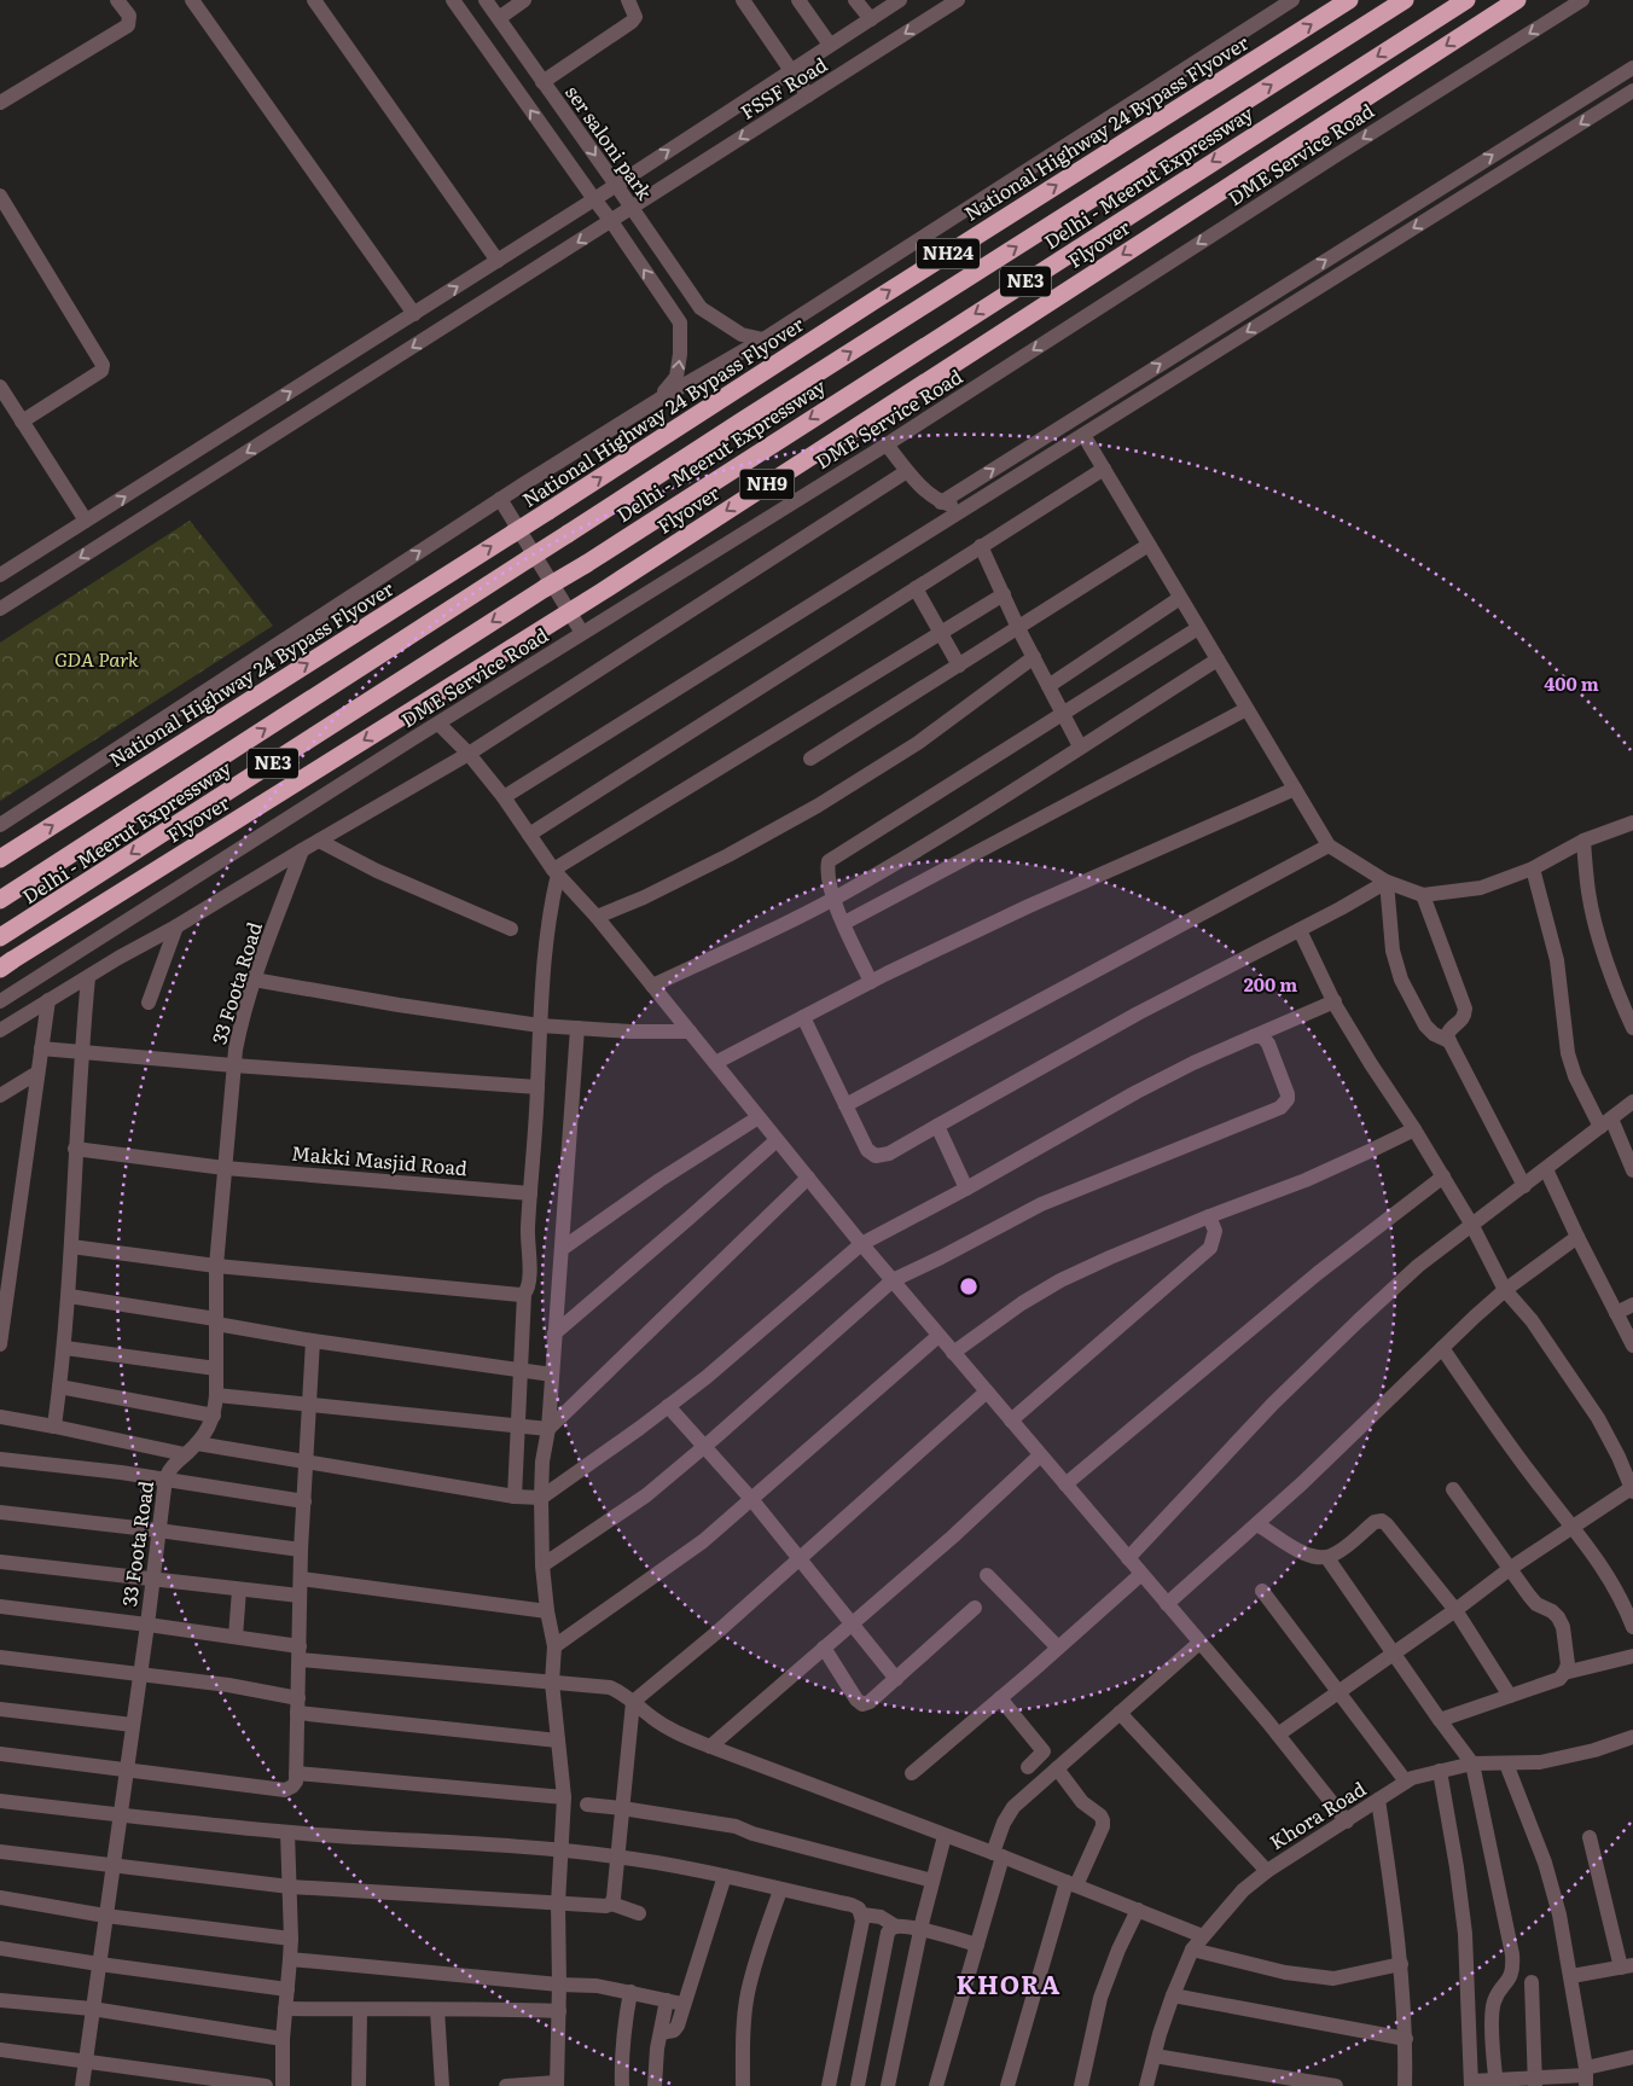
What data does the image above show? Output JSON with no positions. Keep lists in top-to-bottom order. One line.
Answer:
{"streets":{"highway":["National Highway 24 Bypass Flyover","Delhi - Meerut Expressway","Flyover","NH24","NE3","NH9"],"street":["FSSF Road","ser saloni park","DME Service Road","33 Foota Road","Makki Masjid Road","Khora Road"]},"crossings":[["FSSF Road","ser saloni park"],["33 Foota Road","Makki Masjid Road"]],"one_way":["National Highway 24 Bypass Flyover","Flyover"],"districts":["KHORA"],"parks":["GDA Park"],"rings":["400 m","200 m"]}
